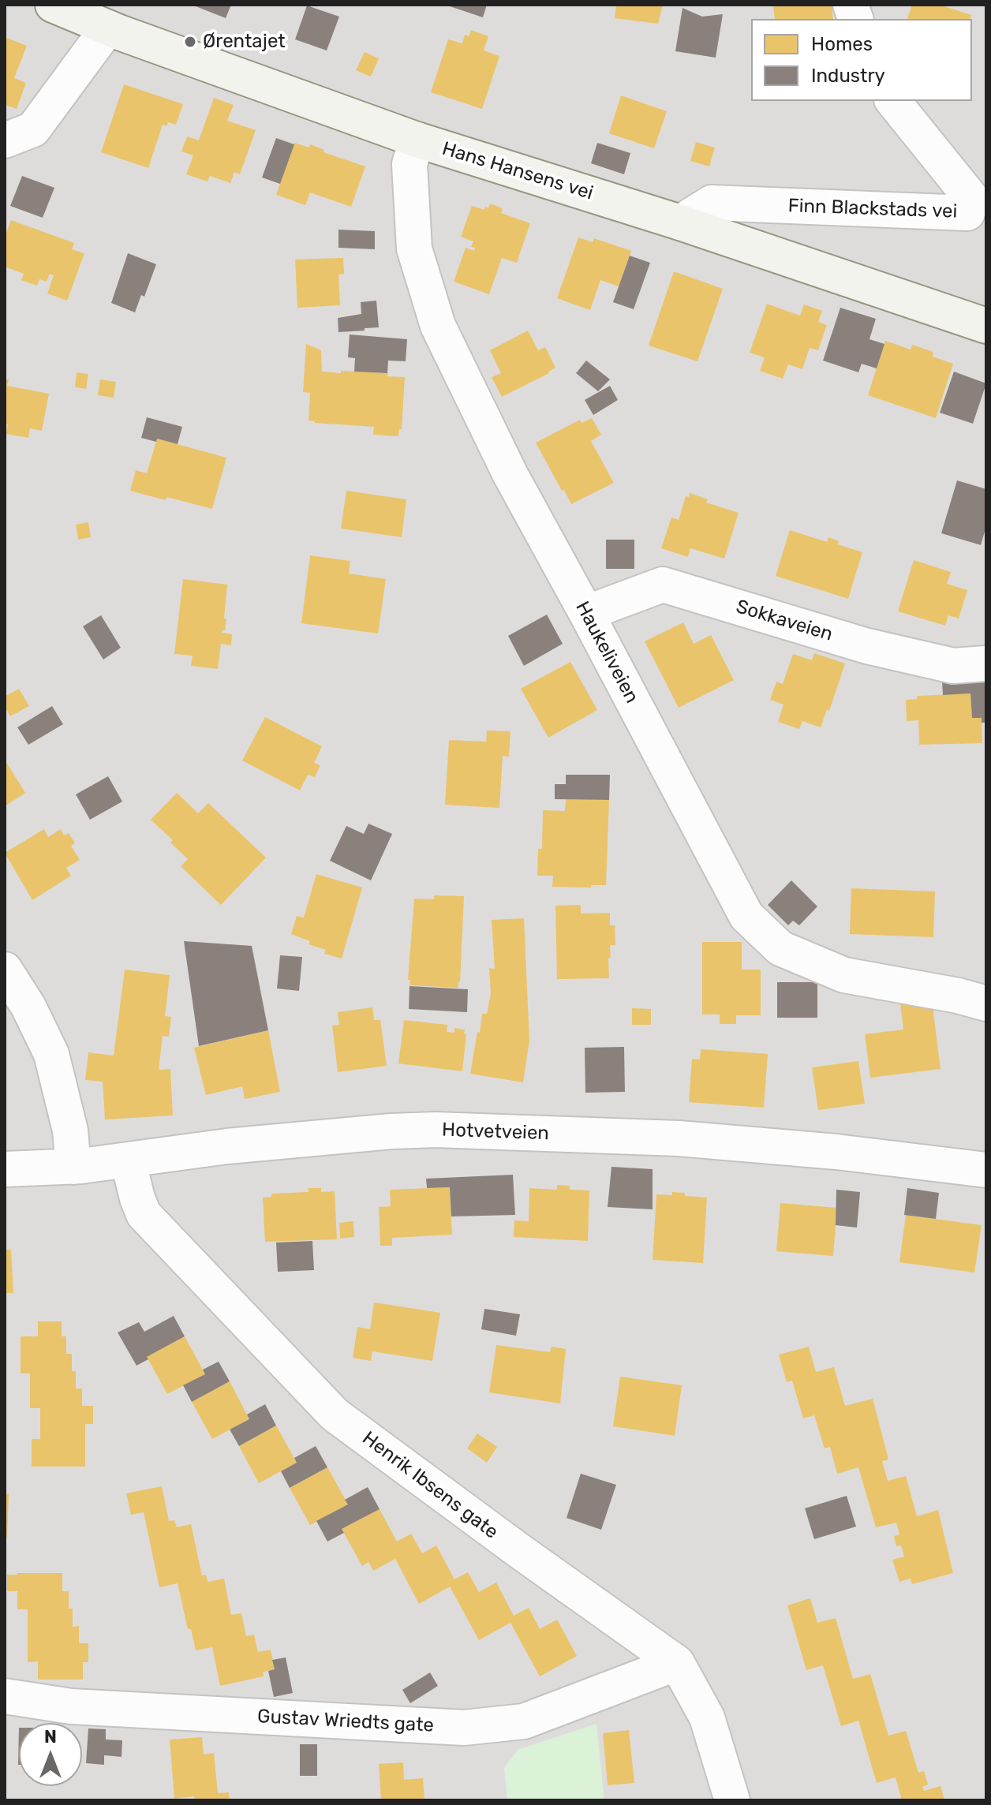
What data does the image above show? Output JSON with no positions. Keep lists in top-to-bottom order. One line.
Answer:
{"streets":{"main road":["Hans Hansens vei"],"street":["Finn Blackstads vei","Sokkaveien","Haukeliveien","Hotvetveien","Henrik Ibsens gate","Gustav Wriedts gate"]},"crossings":[["Hans Hansens vei","Finn Blackstads vei"],["Hans Hansens vei","Haukeliveien"],["Sokkaveien","Haukeliveien"],["Hotvetveien","Henrik Ibsens gate"],["Henrik Ibsens gate","Gustav Wriedts gate"]],"places":["Ørentajet"],"legend":["Homes","Industry"],"north":"top"}
